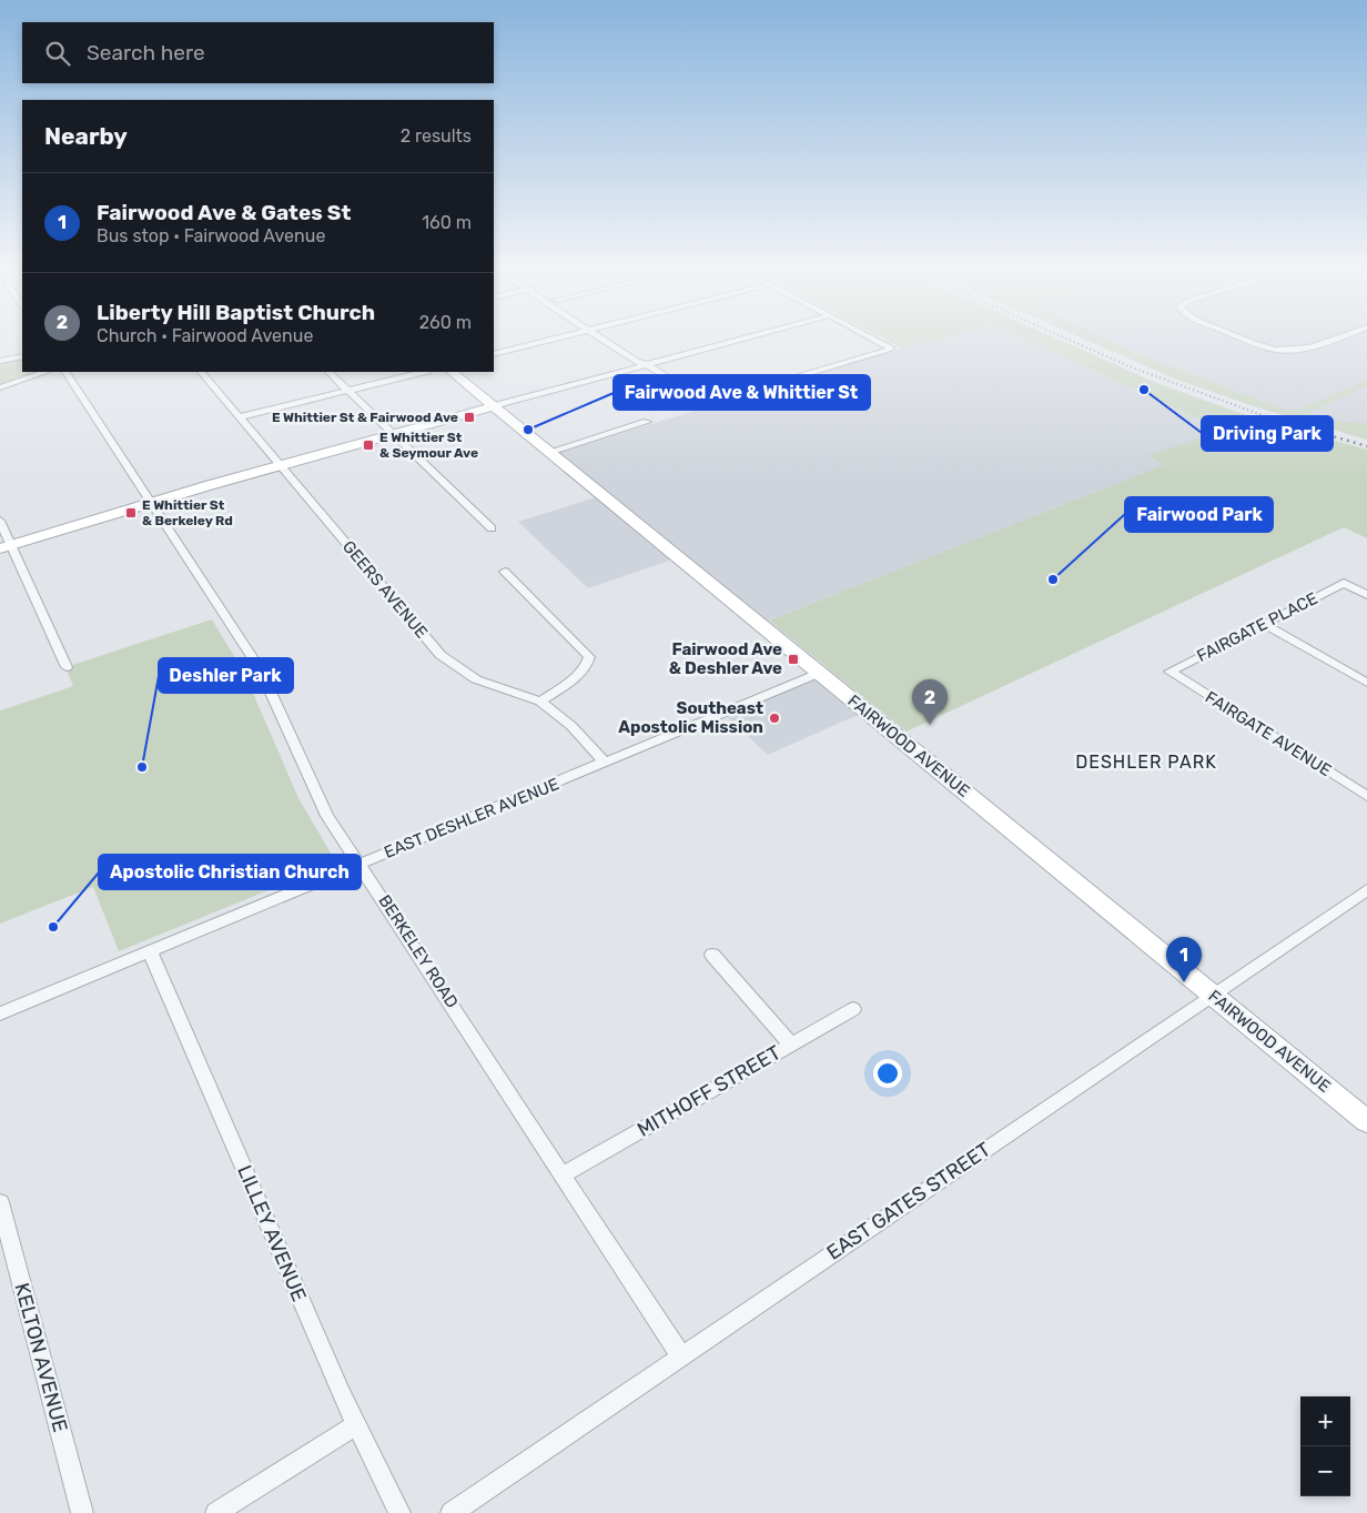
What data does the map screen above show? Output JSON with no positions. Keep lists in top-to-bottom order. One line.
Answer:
{"streets":{"street":["GEERS AVENUE","FAIRGATE PLACE","FAIRGATE AVENUE","FAIRWOOD AVENUE","EAST DESHLER AVENUE","BERKELEY ROAD","MITHOFF STREET","EAST GATES STREET","LILLEY AVENUE","KELTON AVENUE"]},"crossings":[["GEERS AVENUE","EAST DESHLER AVENUE"],["FAIRGATE PLACE","FAIRGATE AVENUE"],["FAIRWOOD AVENUE","EAST DESHLER AVENUE"],["FAIRWOOD AVENUE","EAST GATES STREET"],["EAST DESHLER AVENUE","BERKELEY ROAD"],["EAST DESHLER AVENUE","LILLEY AVENUE"],["BERKELEY ROAD","MITHOFF STREET"],["BERKELEY ROAD","EAST GATES STREET"]],"districts":["DESHLER PARK"],"places":{"other":["Driving Park","Fairwood Ave & Whittier St","Fairwood Park","Southeast Apostolic Mission","Deshler Park","Apostolic Christian Church"],"transit":["E Whittier St & Fairwood Ave","E Whittier St & Seymour Ave","E Whittier St & Berkeley Rd","Fairwood Ave & Deshler Ave"]},"page":{"search":"Search here","heading":["Nearby","2 results"],"list":[{"mark":"1","name":"Fairwood Ave & Gates St","note":"Bus stop · Fairwood Avenue","value":"160 m"},{"mark":"2","name":"Liberty Hill Baptist Church","note":"Church · Fairwood Avenue","value":"260 m"}],"pins":["2","1"],"map_buttons":["+","−"]}}
